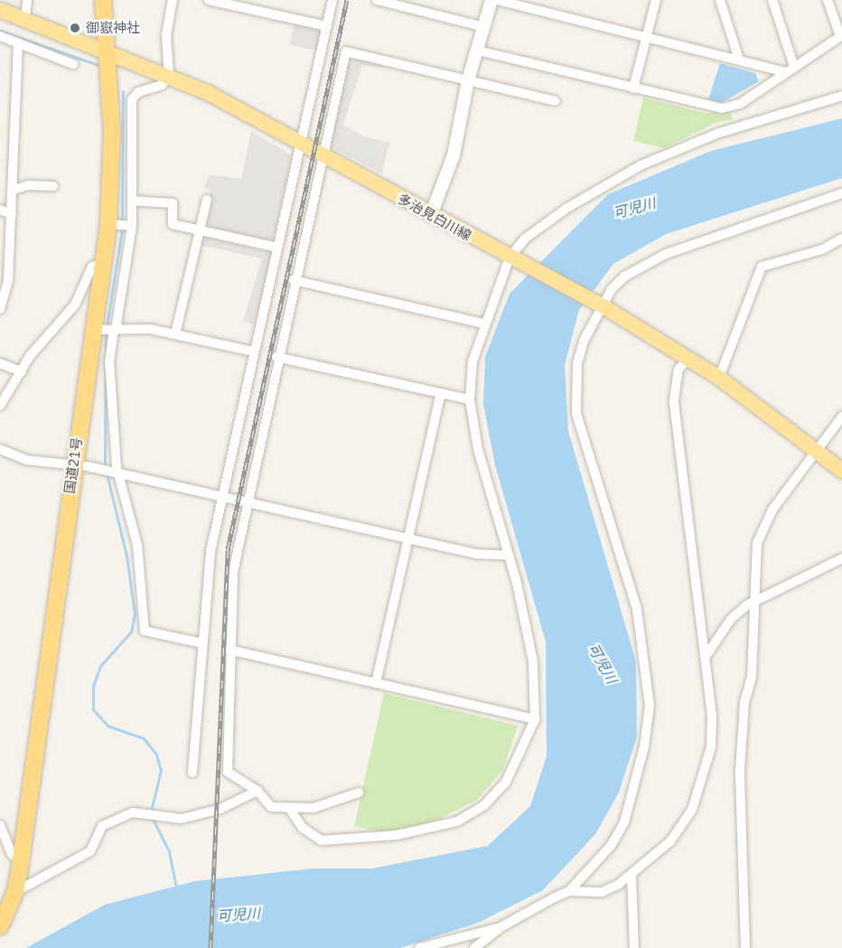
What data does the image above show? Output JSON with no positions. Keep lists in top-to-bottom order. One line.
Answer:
{"streets":{"highway":["国道21号"],"main road":["多治見白川線"]},"crossings":[["多治見白川線","国道21号"]],"water":["可児川"],"places":["御嶽神社"]}
